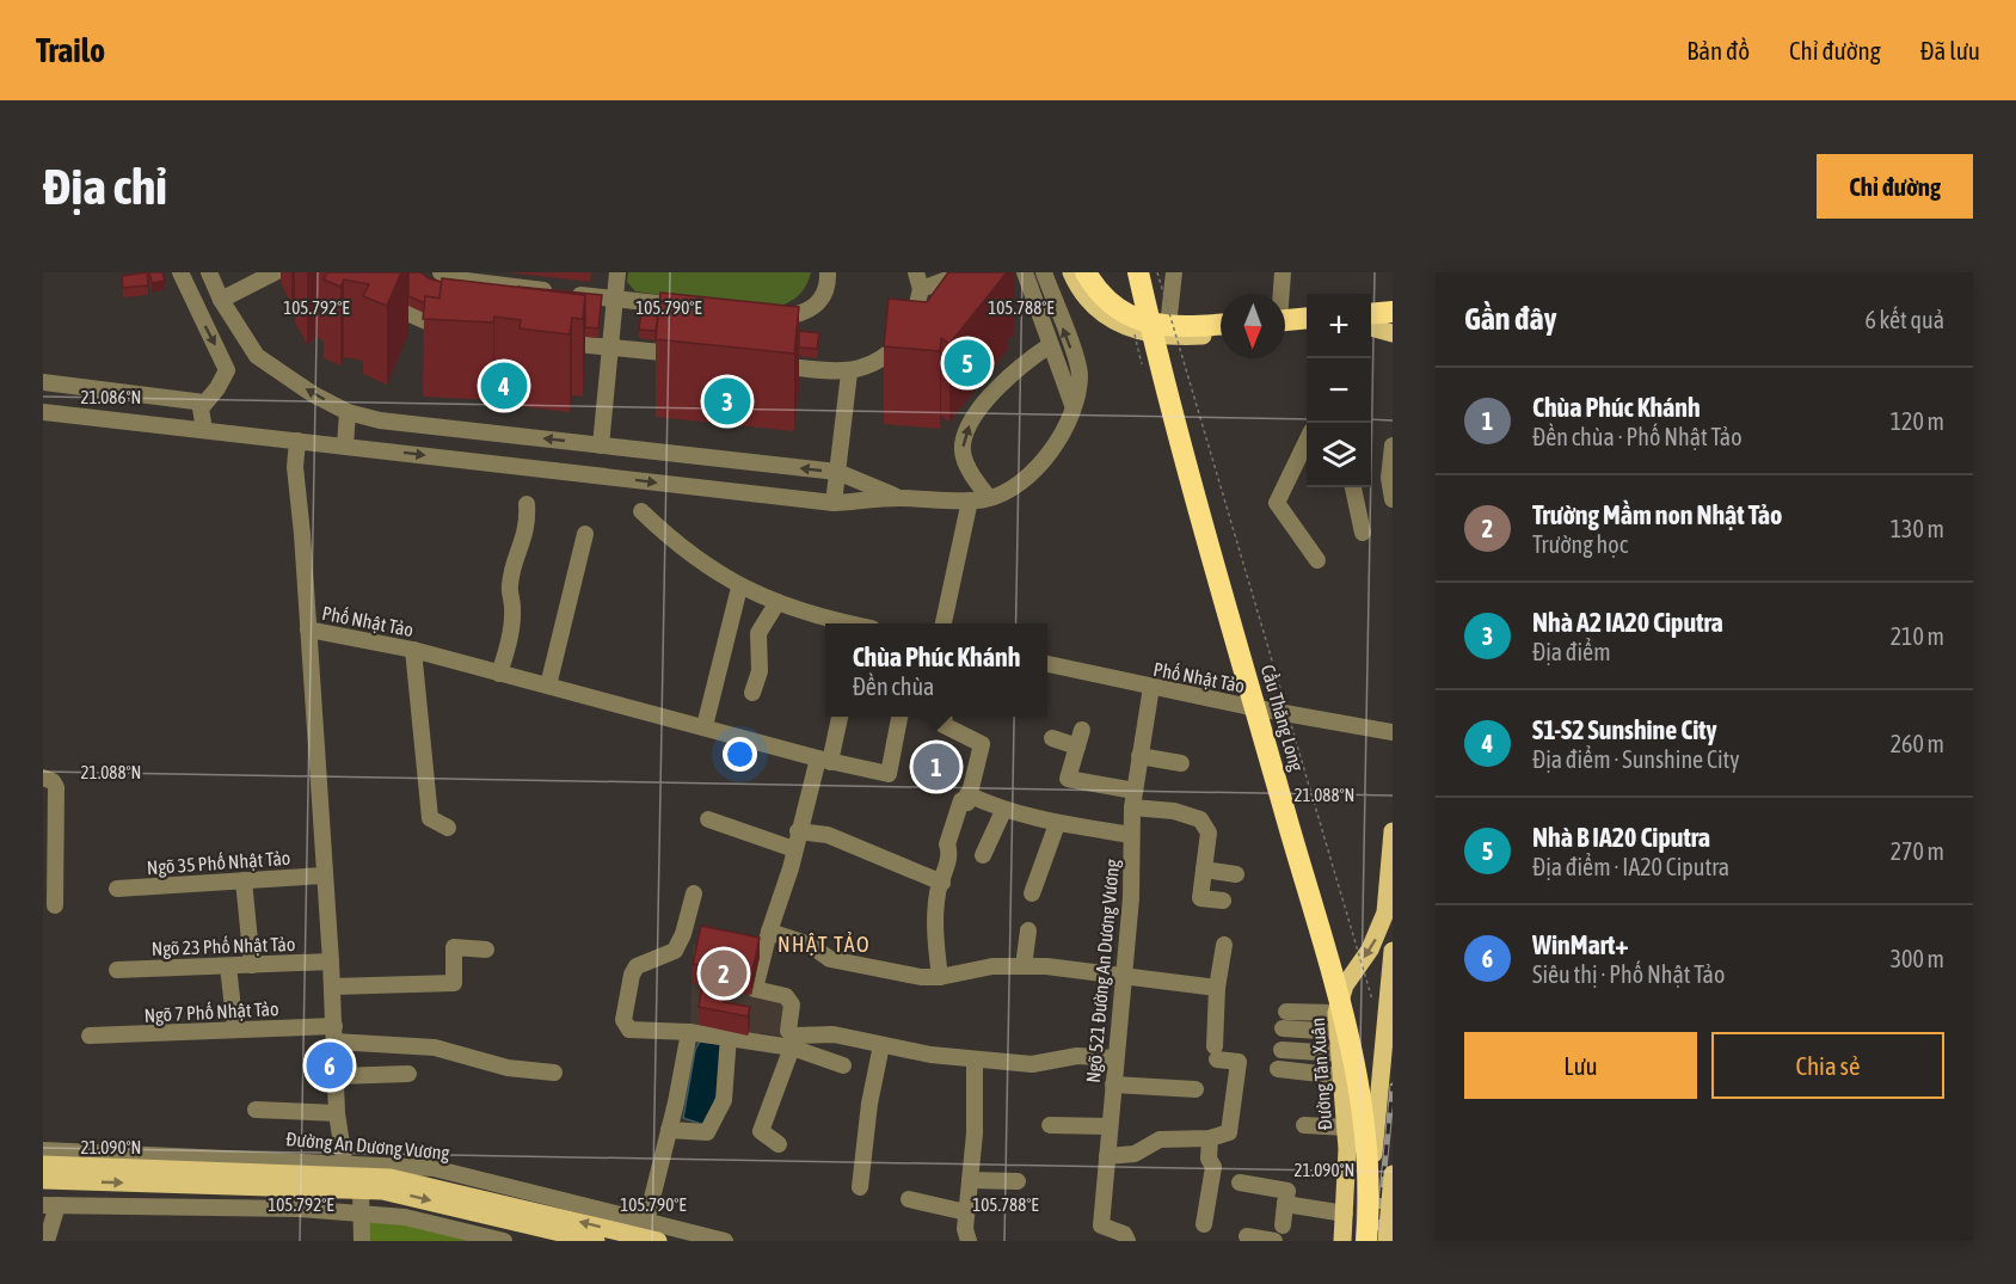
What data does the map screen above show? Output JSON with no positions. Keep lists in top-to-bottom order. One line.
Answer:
{"streets":{"highway":["Cầu Thăng Long"],"main road":["Đường Tân Xuân","Đường An Dương Vương"],"street":["Phố Nhật Tảo","Ngõ 35 Phố Nhật Tảo","Ngõ 23 Phố Nhật Tảo","Ngõ 521 Đường An Dương Vương","Ngõ 7 Phố Nhật Tảo"]},"crossings":[["Phố Nhật Tảo","Ngõ 35 Phố Nhật Tảo"],["Phố Nhật Tảo","Ngõ 23 Phố Nhật Tảo"],["Phố Nhật Tảo","Ngõ 521 Đường An Dương Vương"],["Phố Nhật Tảo","Ngõ 7 Phố Nhật Tảo"],["Phố Nhật Tảo","Đường An Dương Vương"]],"districts":["NHẬT TẢO"],"north":"bottom","page":{"header":"Trailo","nav":["Bản đồ","Chỉ đường","Đã lưu"],"buttons":["Chỉ đường",["Lưu","Chia sẻ"]],"title":"Địa chỉ","heading":["Gần đây","6 kết quả"],"map_buttons":["+","−"],"pins":["5","4","3","1","2","6"],"list":[{"mark":"1","name":"Chùa Phúc Khánh","note":"Đền chùa · Phố Nhật Tảo","value":"120 m"},{"mark":"2","name":"Trường Mầm non Nhật Tảo","note":"Trường học","value":"130 m"},{"mark":"3","name":"Nhà A2 IA20 Ciputra","note":"Địa điểm","value":"210 m"},{"mark":"4","name":"S1-S2 Sunshine City","note":"Địa điểm · Sunshine City","value":"260 m"},{"mark":"5","name":"Nhà B IA20 Ciputra","note":"Địa điểm · IA20 Ciputra","value":"270 m"},{"mark":"6","name":"WinMart+","note":"Siêu thị · Phố Nhật Tảo","value":"300 m"}],"popup":["Chùa Phúc Khánh","Đền chùa"]},"coordinates":["105.792°E","105.790°E","105.788°E","21.086°N","21.088°N","21.090°N"]}
